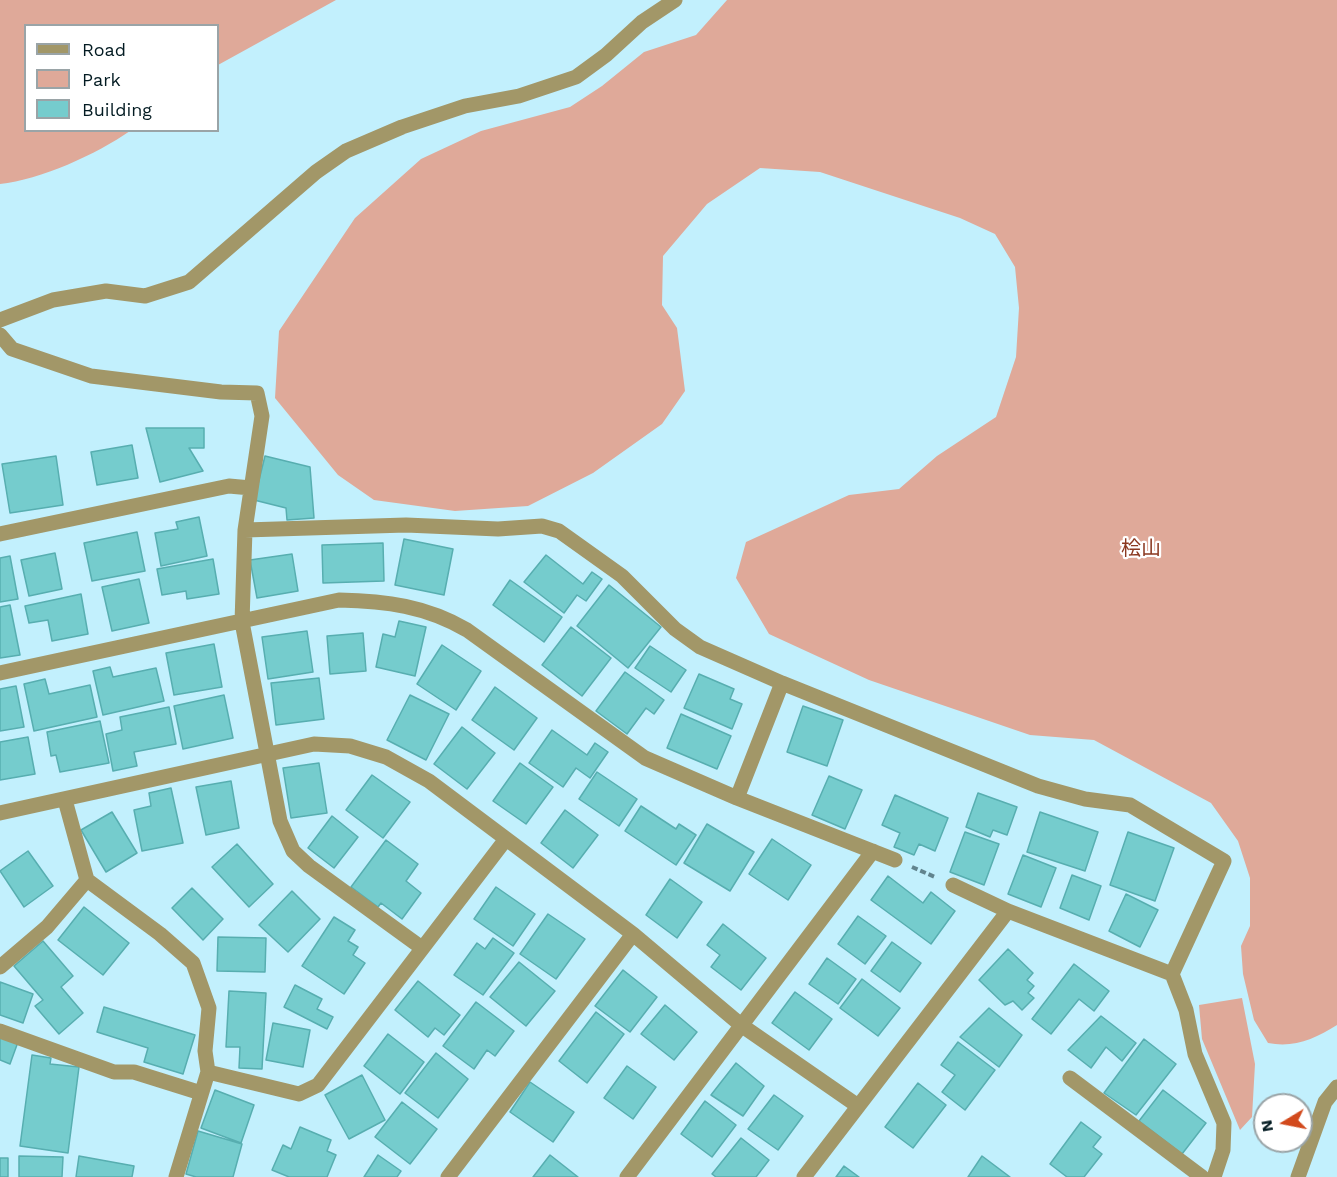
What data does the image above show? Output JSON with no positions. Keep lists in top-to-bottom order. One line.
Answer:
{"parks":["桧山"],"legend":["Road","Park","Building"],"north":"left"}
